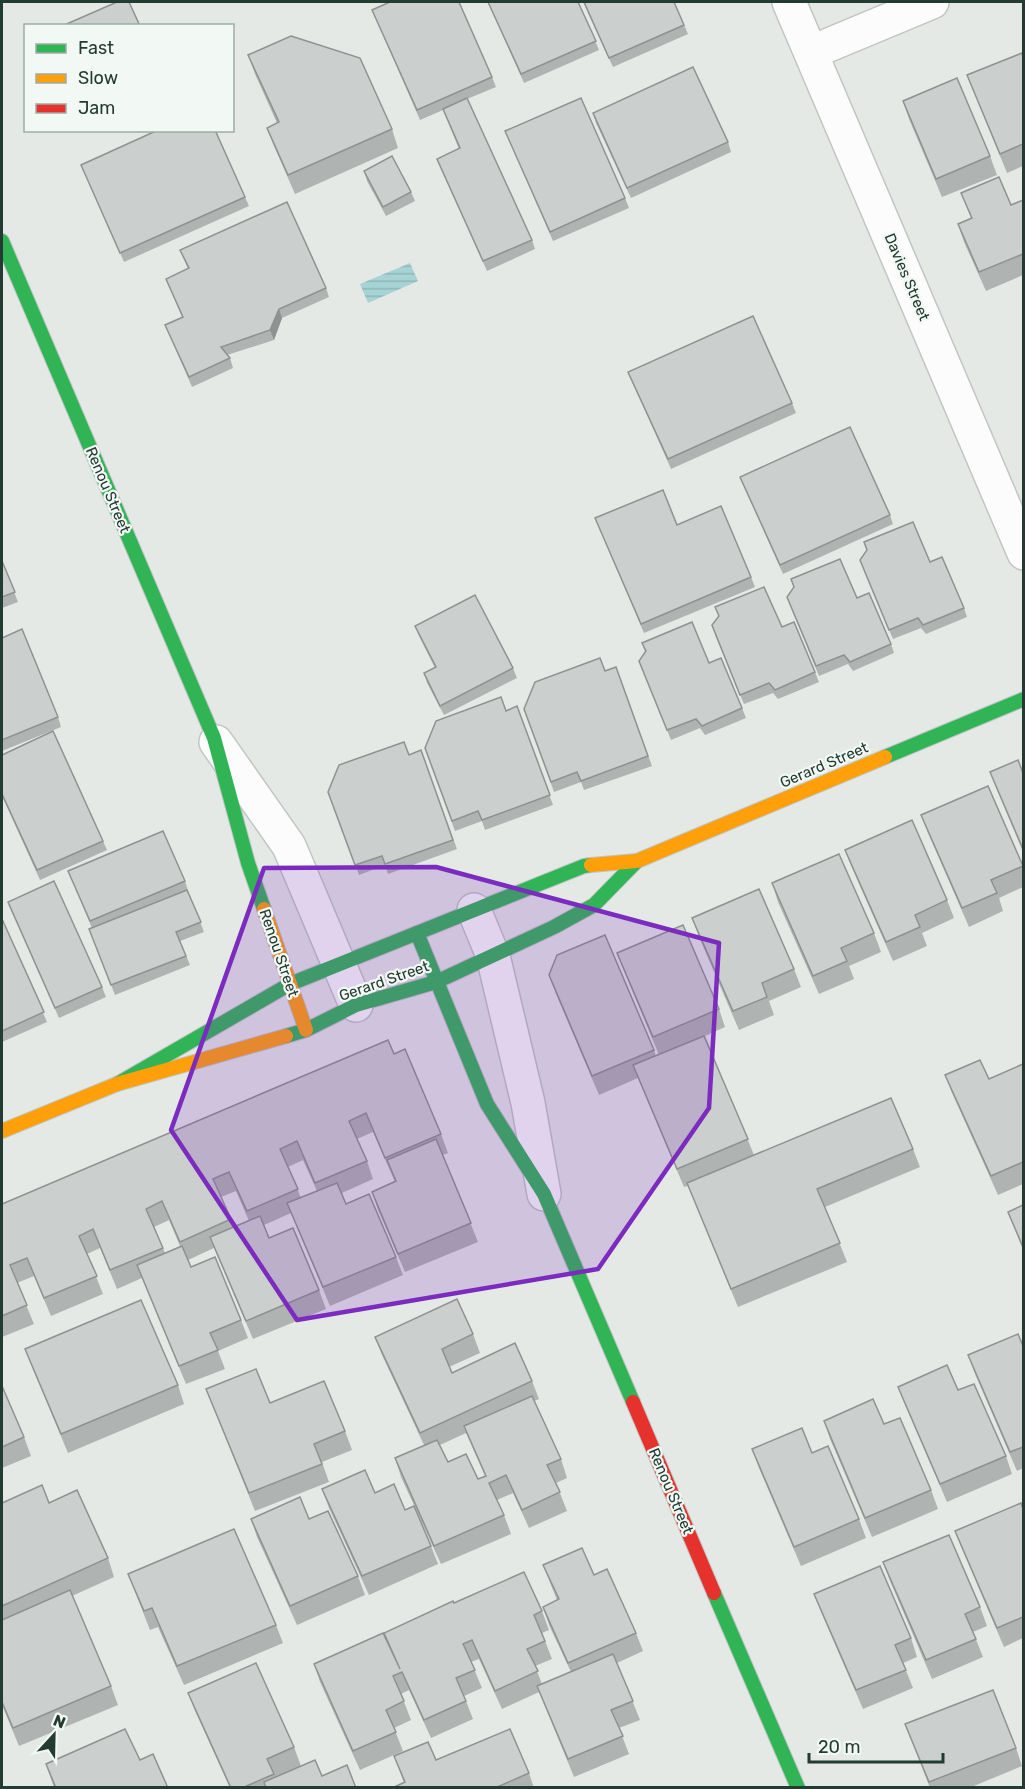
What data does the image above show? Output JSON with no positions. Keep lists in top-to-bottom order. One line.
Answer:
{"streets":{"street":["Davies Street","Renou Street","Gerard Street"]},"crossings":[["Renou Street","Gerard Street"]],"legend":["Fast","Slow","Jam"],"scale_bar":"20 m","north":"top"}
